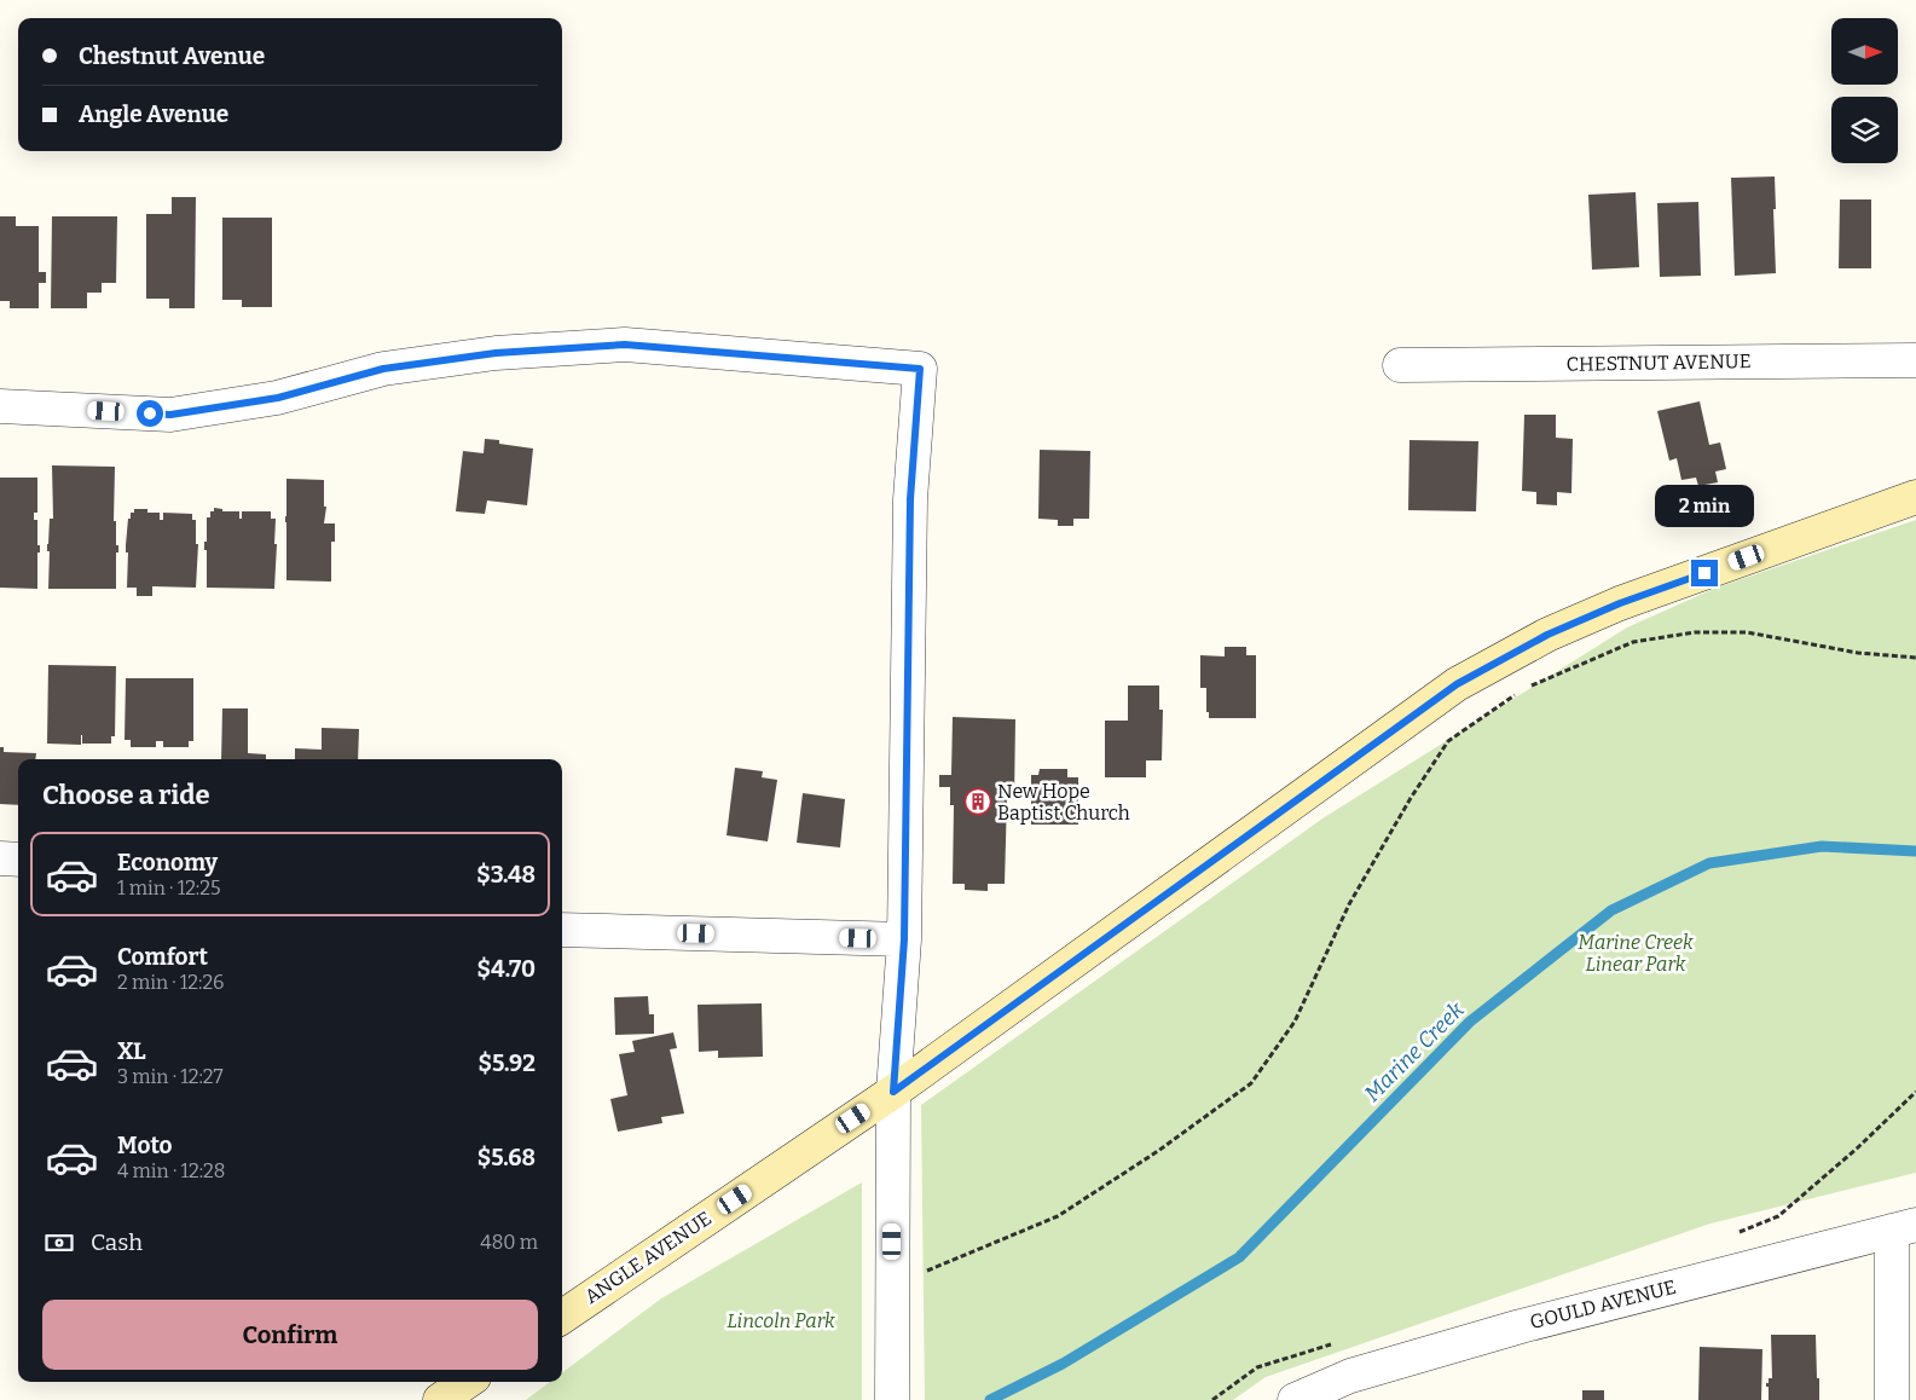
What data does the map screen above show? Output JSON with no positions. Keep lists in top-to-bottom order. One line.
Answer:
{"streets":{"main road":["ANGLE AVENUE"],"street":["CHESTNUT AVENUE","GOULD AVENUE"]},"water":["Marine Creek"],"parks":["Marine Creek Linear Park","Lincoln Park"],"places":{"building":["New Hope Baptist Church"]},"north":"right","page":{"banner":["Chestnut Avenue","Angle Avenue"],"bubble":"2 min","heading":"Choose a ride","list":[{"name":"Economy","note":"1 min · 12:25","value":"$3.48"},{"name":"Comfort","note":"2 min · 12:26","value":"$4.70"},{"name":"XL","note":"3 min · 12:27","value":"$5.92"},{"name":"Moto","note":"4 min · 12:28","value":"$5.68"}],"pay":["Cash","480 m"],"buttons":"Confirm"}}
